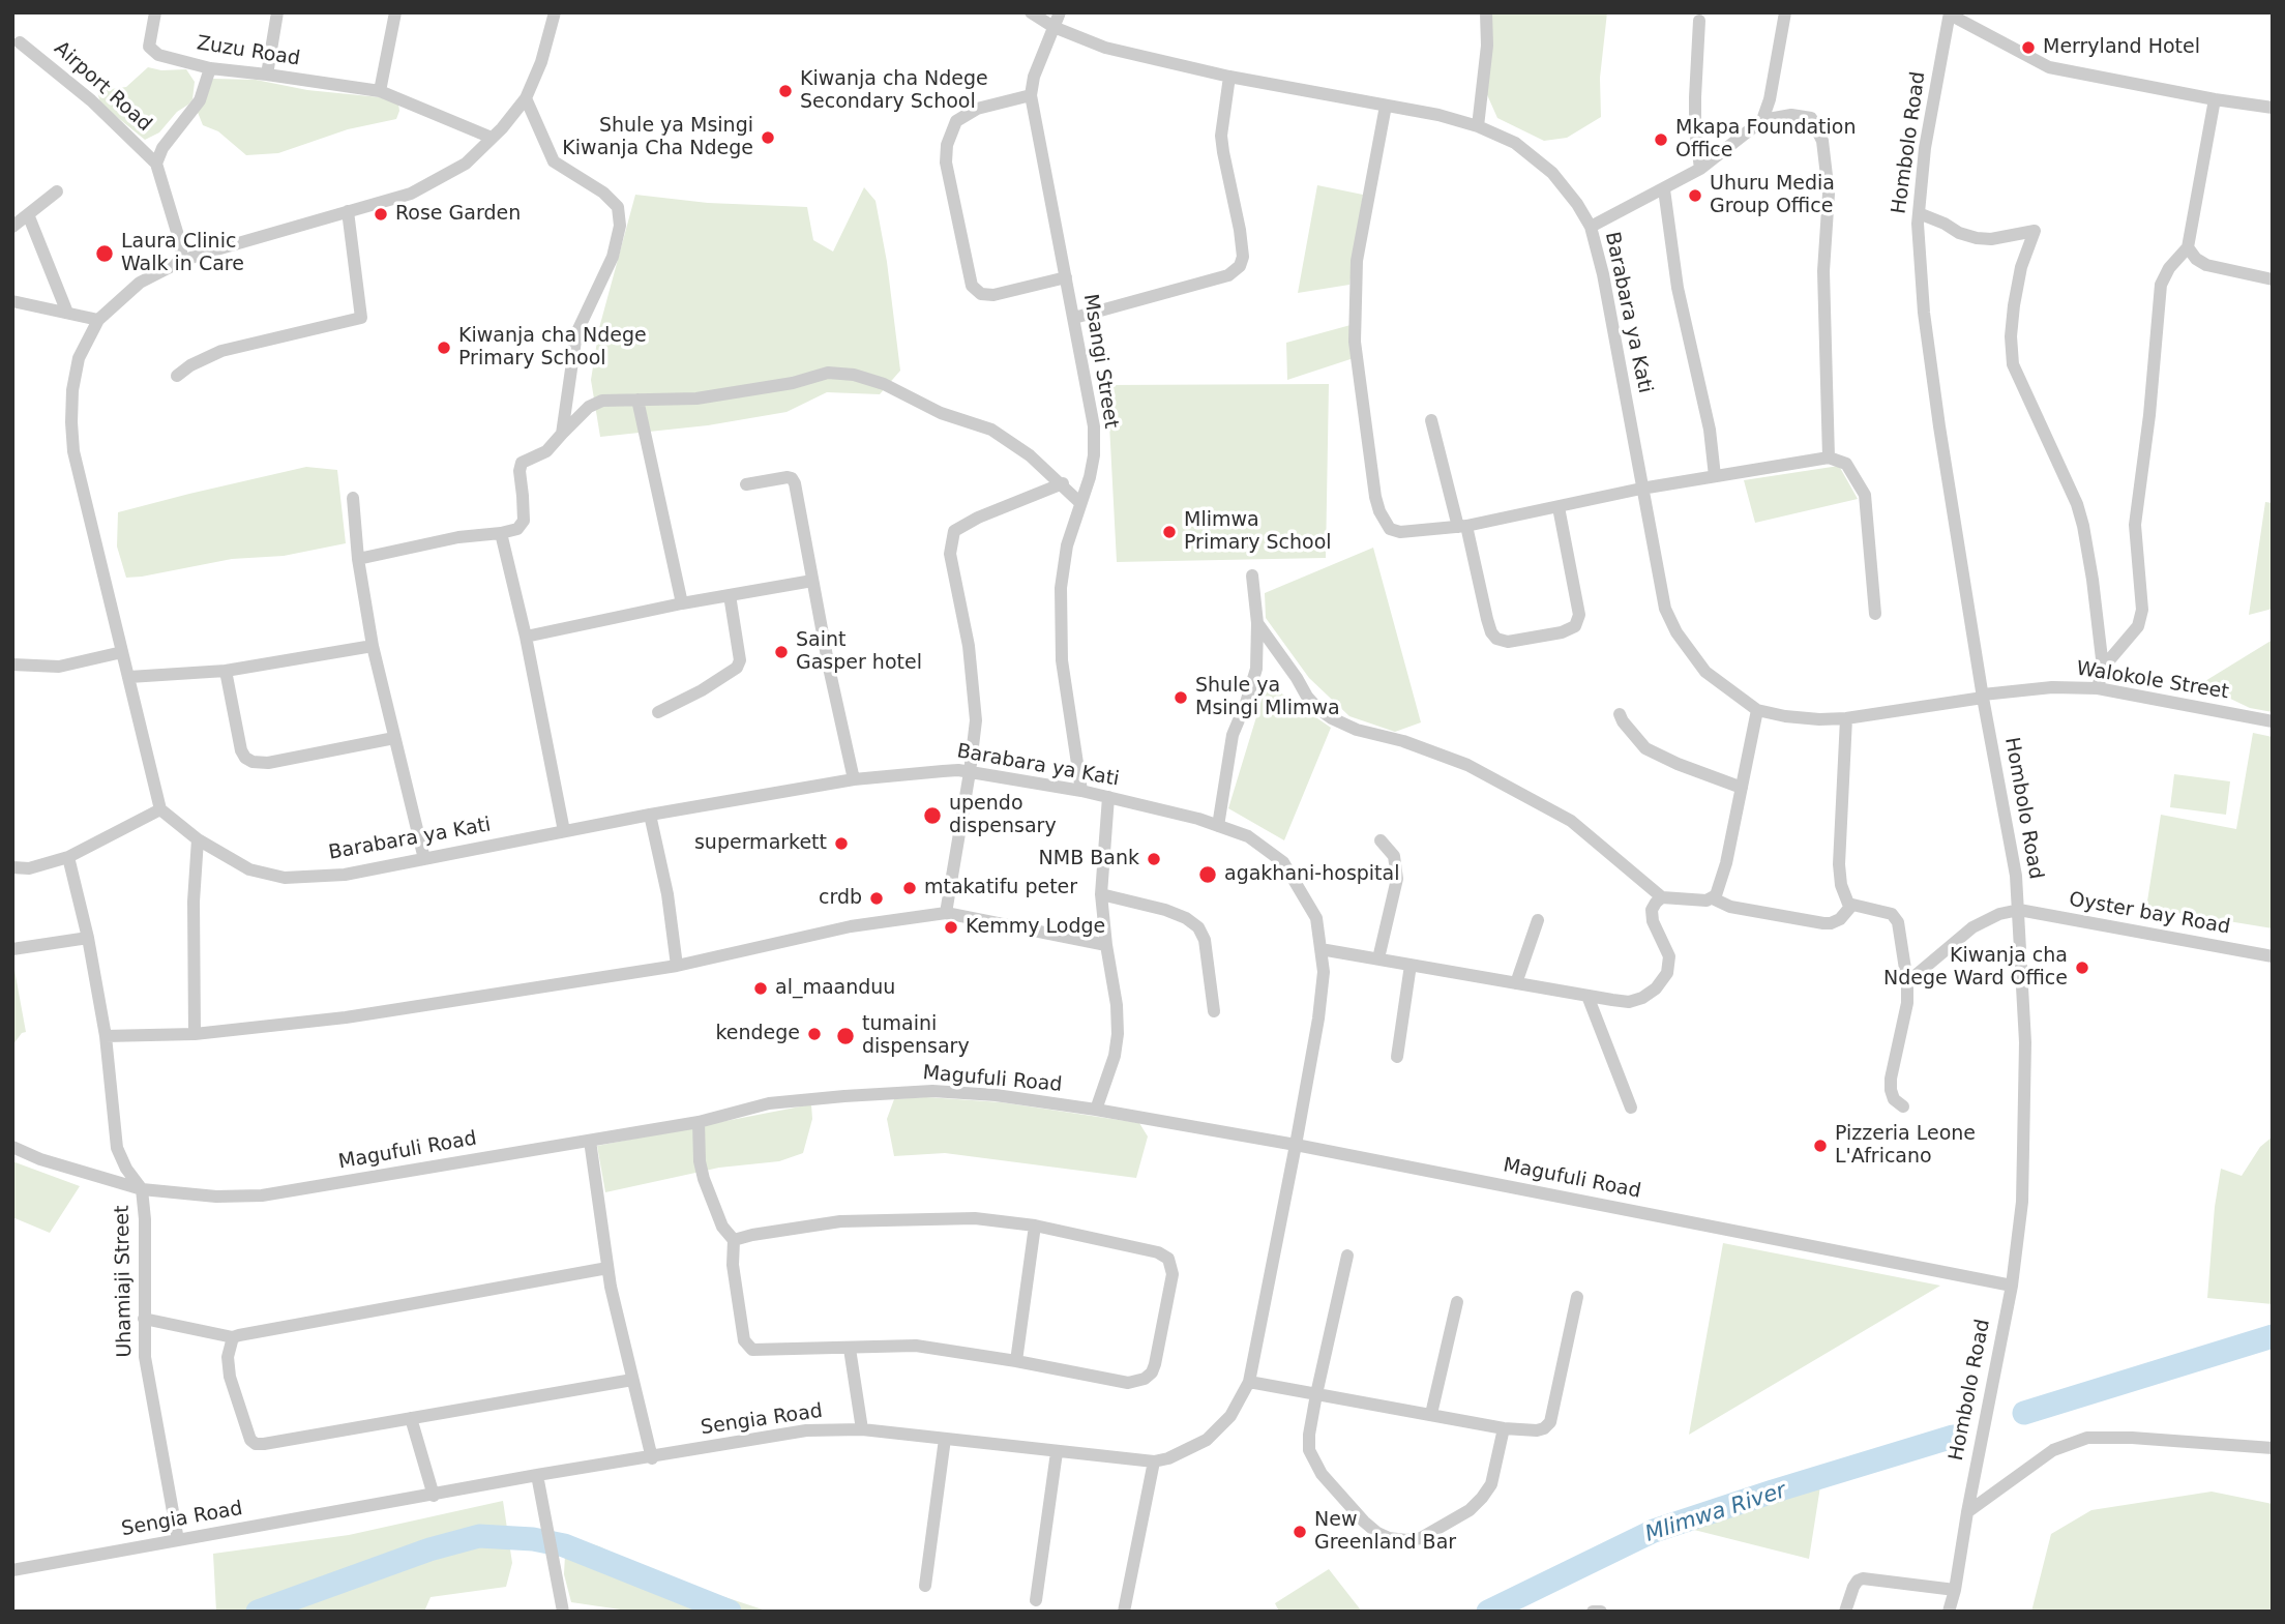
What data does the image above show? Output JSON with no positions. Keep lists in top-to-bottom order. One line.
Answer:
{"streets":{"street":["Zuzu Road","Airport Road","Hombolo Road","Barabara ya Kati","Msangi Street","Walokole Street","Oyster bay Road","Magufuli Road","Uhamiaji Street","Sengia Road"]},"crossings":[["Hombolo Road","Barabara ya Kati"],["Hombolo Road","Walokole Street"],["Hombolo Road","Oyster bay Road"],["Hombolo Road","Magufuli Road"],["Barabara ya Kati","Msangi Street"],["Barabara ya Kati","Walokole Street"],["Barabara ya Kati","Magufuli Road"],["Barabara ya Kati","Sengia Road"],["Magufuli Road","Uhamiaji Street"],["Magufuli Road","Sengia Road"],["Uhamiaji Street","Sengia Road"]],"water":["Mlimwa River"],"places":["Merryland Hotel","Kiwanja cha Ndege Secondary School","Shule ya Msingi Kiwanja Cha Ndege","Mkapa Foundation Office","Uhuru Media Group Office","Rose Garden","Laura Clinic Walk in Care","Kiwanja cha Ndege Primary School","Mlimwa Primary School","Saint Gasper hotel","Shule ya Msingi Mlimwa","upendo dispensary","supermarkett","NMB Bank","agakhani-hospital","mtakatifu peter","crdb","Kemmy Lodge","Kiwanja cha Ndege Ward Office","al_maanduu","kendege","tumaini dispensary","Pizzeria Leone L'Africano","New Greenland Bar"]}
